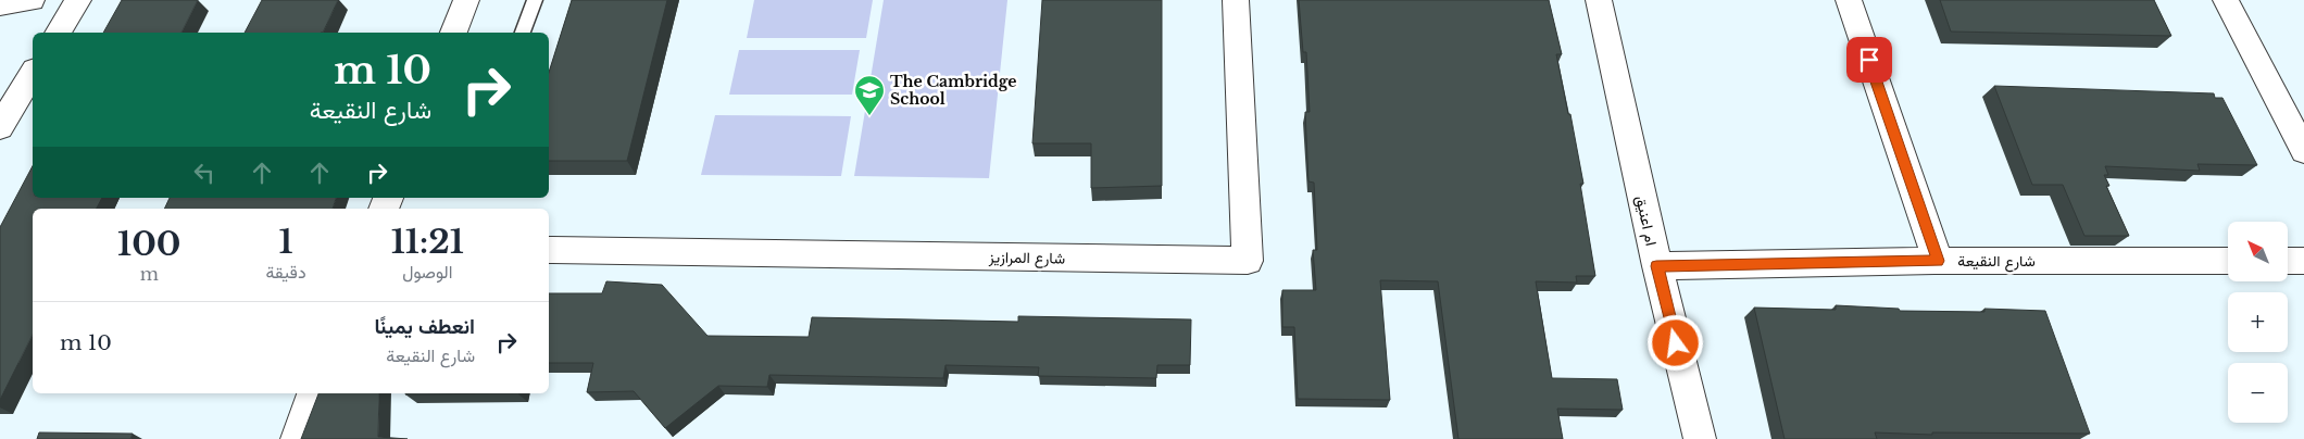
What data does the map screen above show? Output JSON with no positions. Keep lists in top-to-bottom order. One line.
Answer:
{"streets":{"street":["ام اعنيق","شارع المرازيز","شارع النقيعة"]},"crossings":[["ام اعنيق","شارع النقيعة"]],"places":{"school or university":["The Cambridge School"]},"north":"top left","page":{"turn":["10 m","شارع النقيعة"],"eta":["11:21","الوصول","1","دقيقة","100","m"],"map_buttons":["+","−"],"list":[{"name":"انعطف يمينًا","note":"شارع النقيعة","value":"10 m"}]}}
